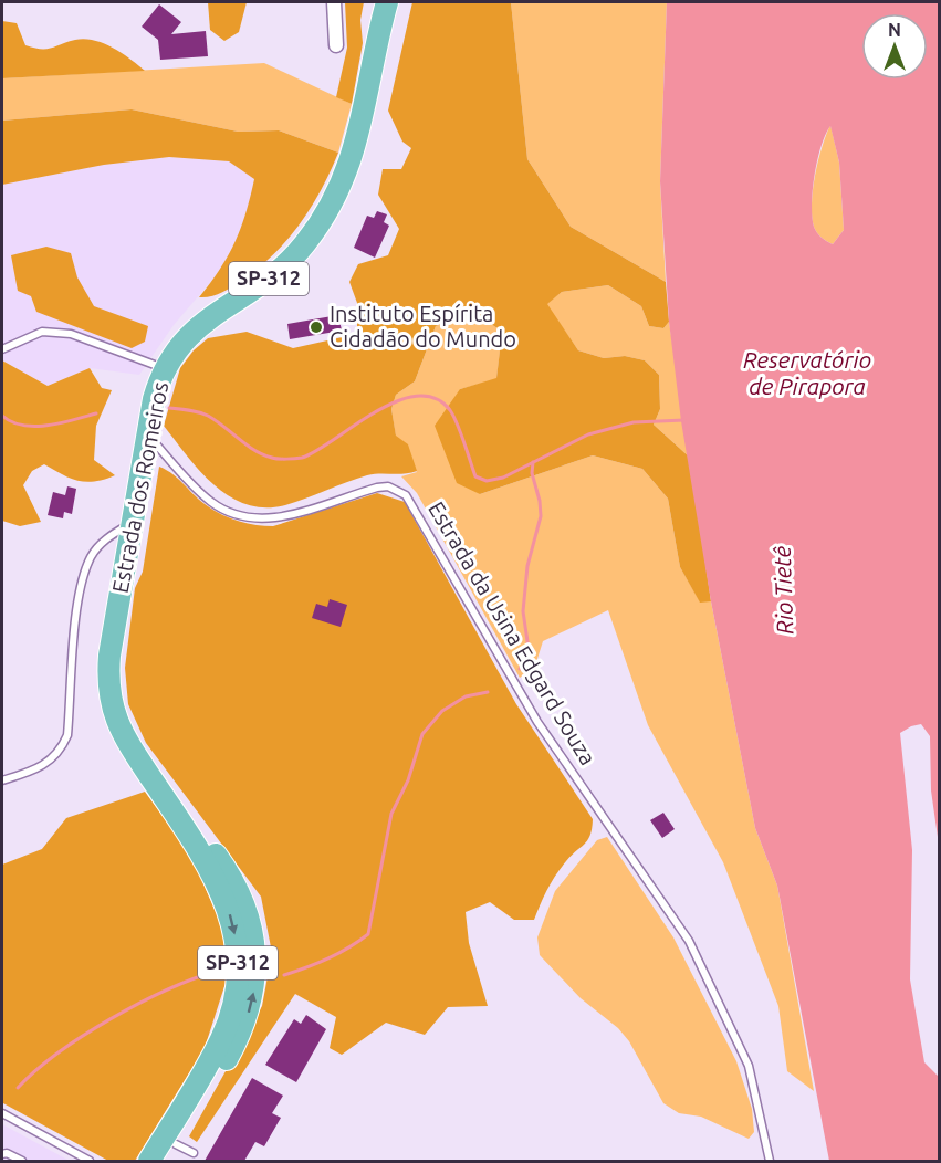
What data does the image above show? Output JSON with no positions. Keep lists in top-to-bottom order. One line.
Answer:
{"streets":{"main road":["SP-312","Estrada dos Romeiros"],"lane":["Estrada da Usina Edgard Souza"]},"crossings":[["Estrada dos Romeiros","Estrada da Usina Edgard Souza"]],"water":["Reservatório de Pirapora","Rio Tietê"],"places":["Instituto Espírita Cidadão do Mundo"],"north":"top"}
